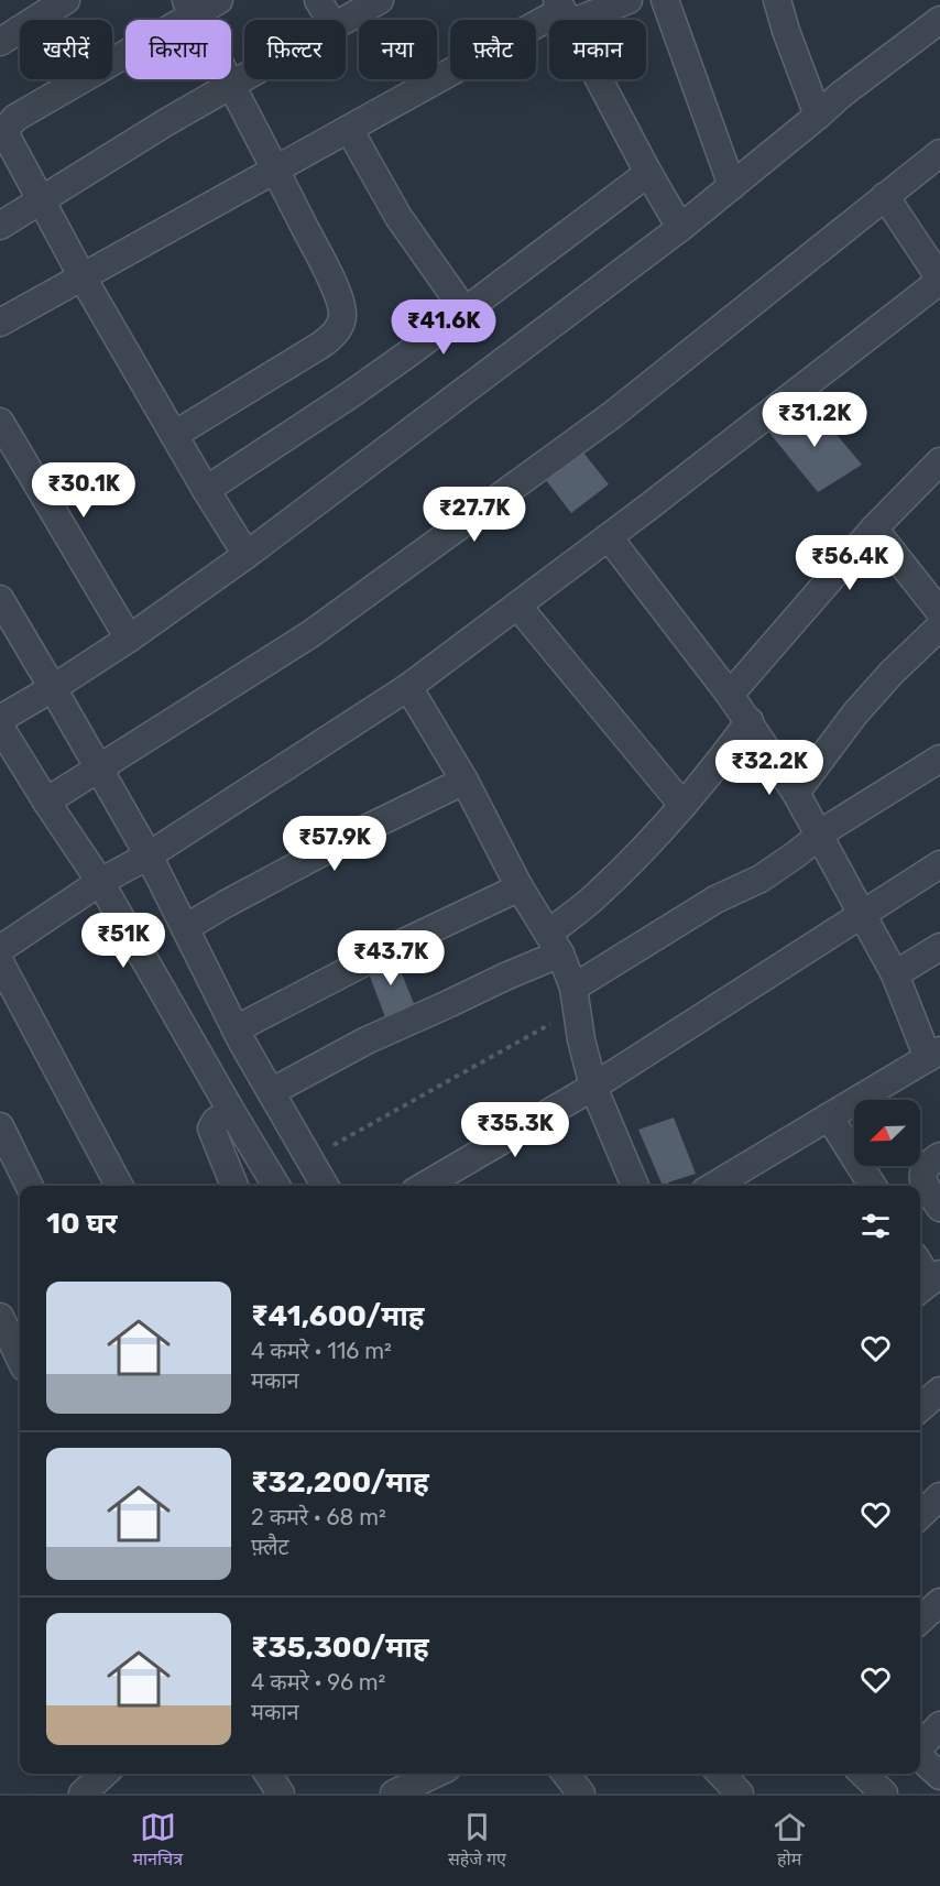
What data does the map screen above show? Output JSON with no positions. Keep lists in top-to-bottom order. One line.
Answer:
{"north":"bottom left","page":{"chip":["खरीदें","किराया","फ़िल्टर","नया","फ़्लैट","मकान"],"price":["₹41.6K","₹31.2K","₹30.1K","₹27.7K","₹56.4K","₹32.2K","₹57.9K","₹51K","₹43.7K","₹35.3K"],"heading":"10 घर","list":[{"name":"₹41,600/माह","note":"4 कमरे · 116 m² · मकान"},{"name":"₹32,200/माह","note":"2 कमरे · 68 m² · फ़्लैट"},{"name":"₹35,300/माह","note":"4 कमरे · 96 m² · मकान"}],"tabs":["मानचित्र","सहेजे गए","होम"]}}
